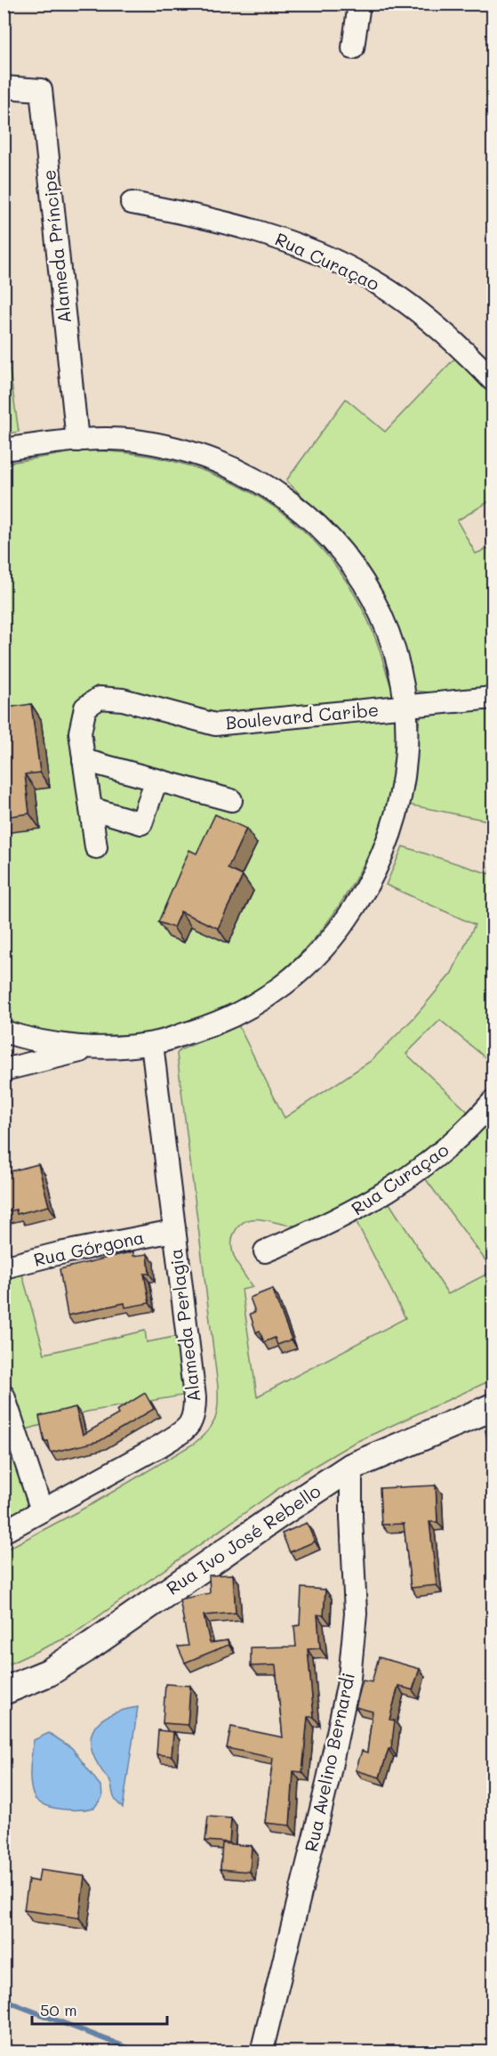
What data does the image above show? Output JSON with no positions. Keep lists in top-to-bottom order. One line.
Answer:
{"streets":{"street":["Alameda Príncipe","Rua Curaçao","Boulevard Caribe","Rua Górgona","Alameda Perlagia","Rua Ivo José Rebello","Rua Avelino Bernardi"]},"crossings":[["Rua Górgona","Alameda Perlagia"],["Rua Ivo José Rebello","Rua Avelino Bernardi"]],"scale_bar":"50 m"}
